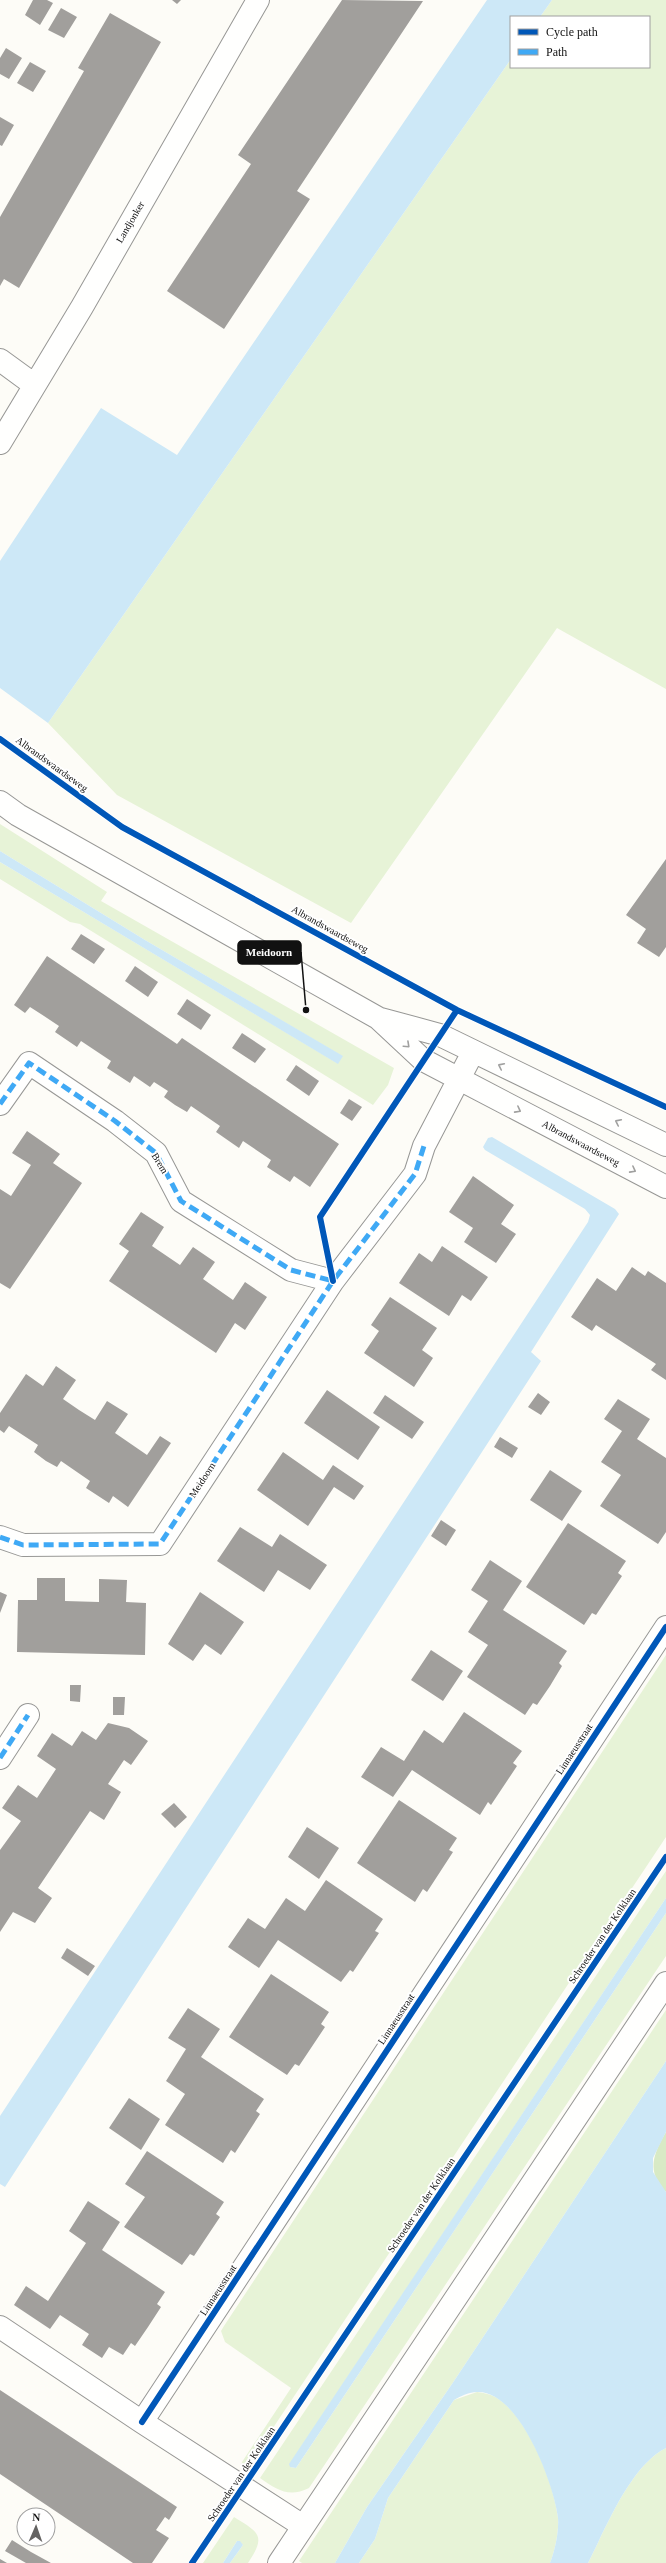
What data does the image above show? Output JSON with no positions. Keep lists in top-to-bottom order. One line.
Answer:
{"streets":{"street":["Landjonker","Albrandswaardseweg","Brem","Meidoorn","Linnaeusstraat"],"cycle path":["Schroeder van der Kolklaan"]},"crossings":[["Albrandswaardseweg","Meidoorn"],["Brem","Meidoorn"]],"places":["Meidoorn"],"legend":["Cycle path","Path"],"north":"top"}
